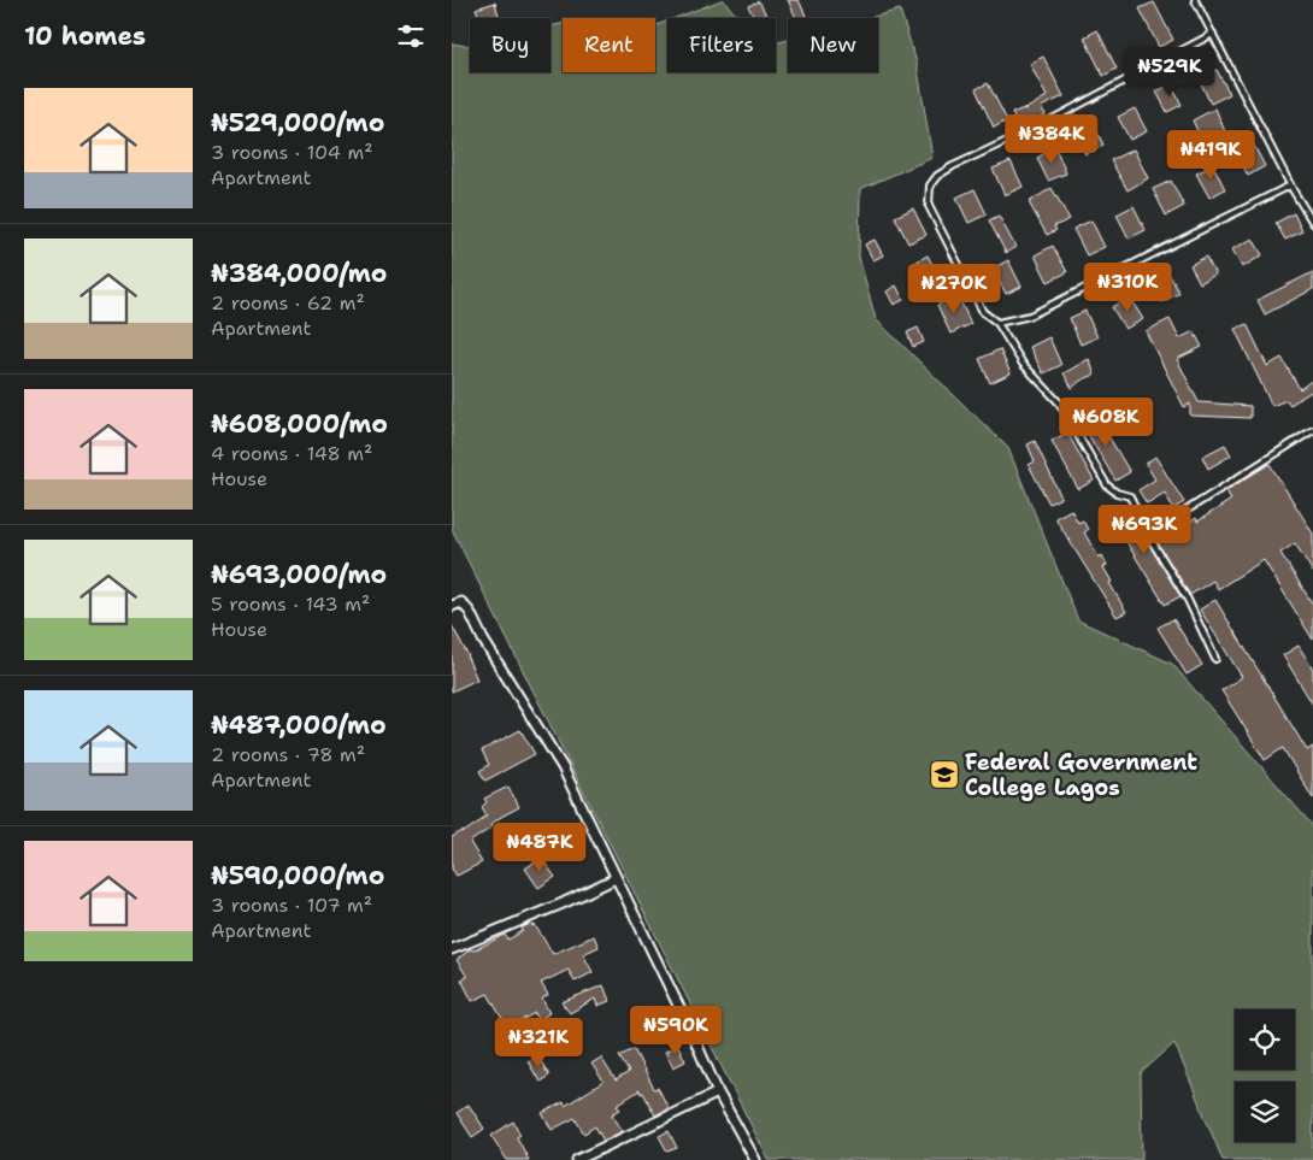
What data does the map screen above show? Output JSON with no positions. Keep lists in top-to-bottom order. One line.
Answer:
{"places":{"school or university":["Federal Government College Lagos"]},"page":{"heading":"10 homes","chip":["Buy","Rent","Filters","New"],"price":["₦529K","₦384K","₦419K","₦310K","₦270K","₦608K","₦693K","₦487K","₦590K","₦321K"],"list":[{"name":"₦529,000/mo","note":"3 rooms · 104 m² · Apartment"},{"name":"₦384,000/mo","note":"2 rooms · 62 m² · Apartment"},{"name":"₦608,000/mo","note":"4 rooms · 148 m² · House"},{"name":"₦693,000/mo","note":"5 rooms · 143 m² · House"},{"name":"₦487,000/mo","note":"2 rooms · 78 m² · Apartment"},{"name":"₦590,000/mo","note":"3 rooms · 107 m² · Apartment"}]}}
